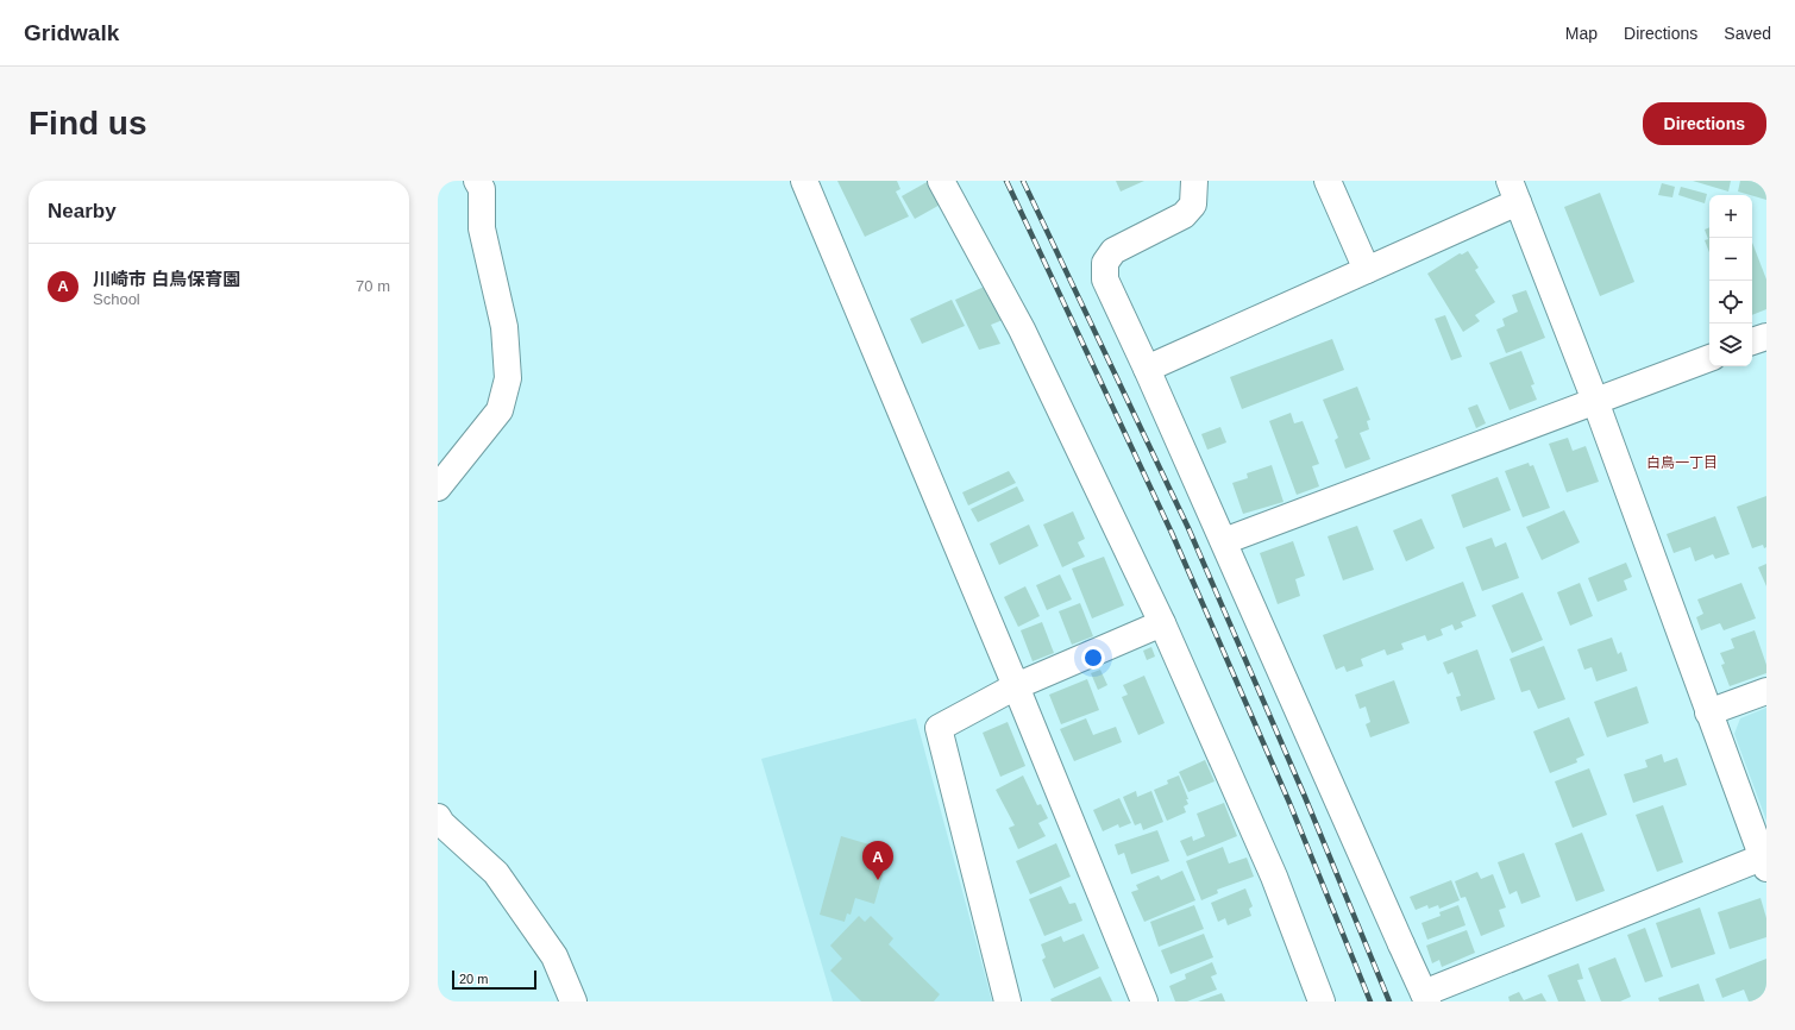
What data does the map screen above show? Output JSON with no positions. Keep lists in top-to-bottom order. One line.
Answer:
{"districts":["白鳥一丁目"],"scale_bar":"20 m","page":{"header":"Gridwalk","nav":["Map","Directions","Saved"],"buttons":"Directions","title":"Find us","heading":"Nearby","map_buttons":["+","−"],"list":[{"mark":"A","name":"川崎市 白鳥保育園","note":"School","value":"70 m"}],"pins":"A","scale":"20 m"}}
